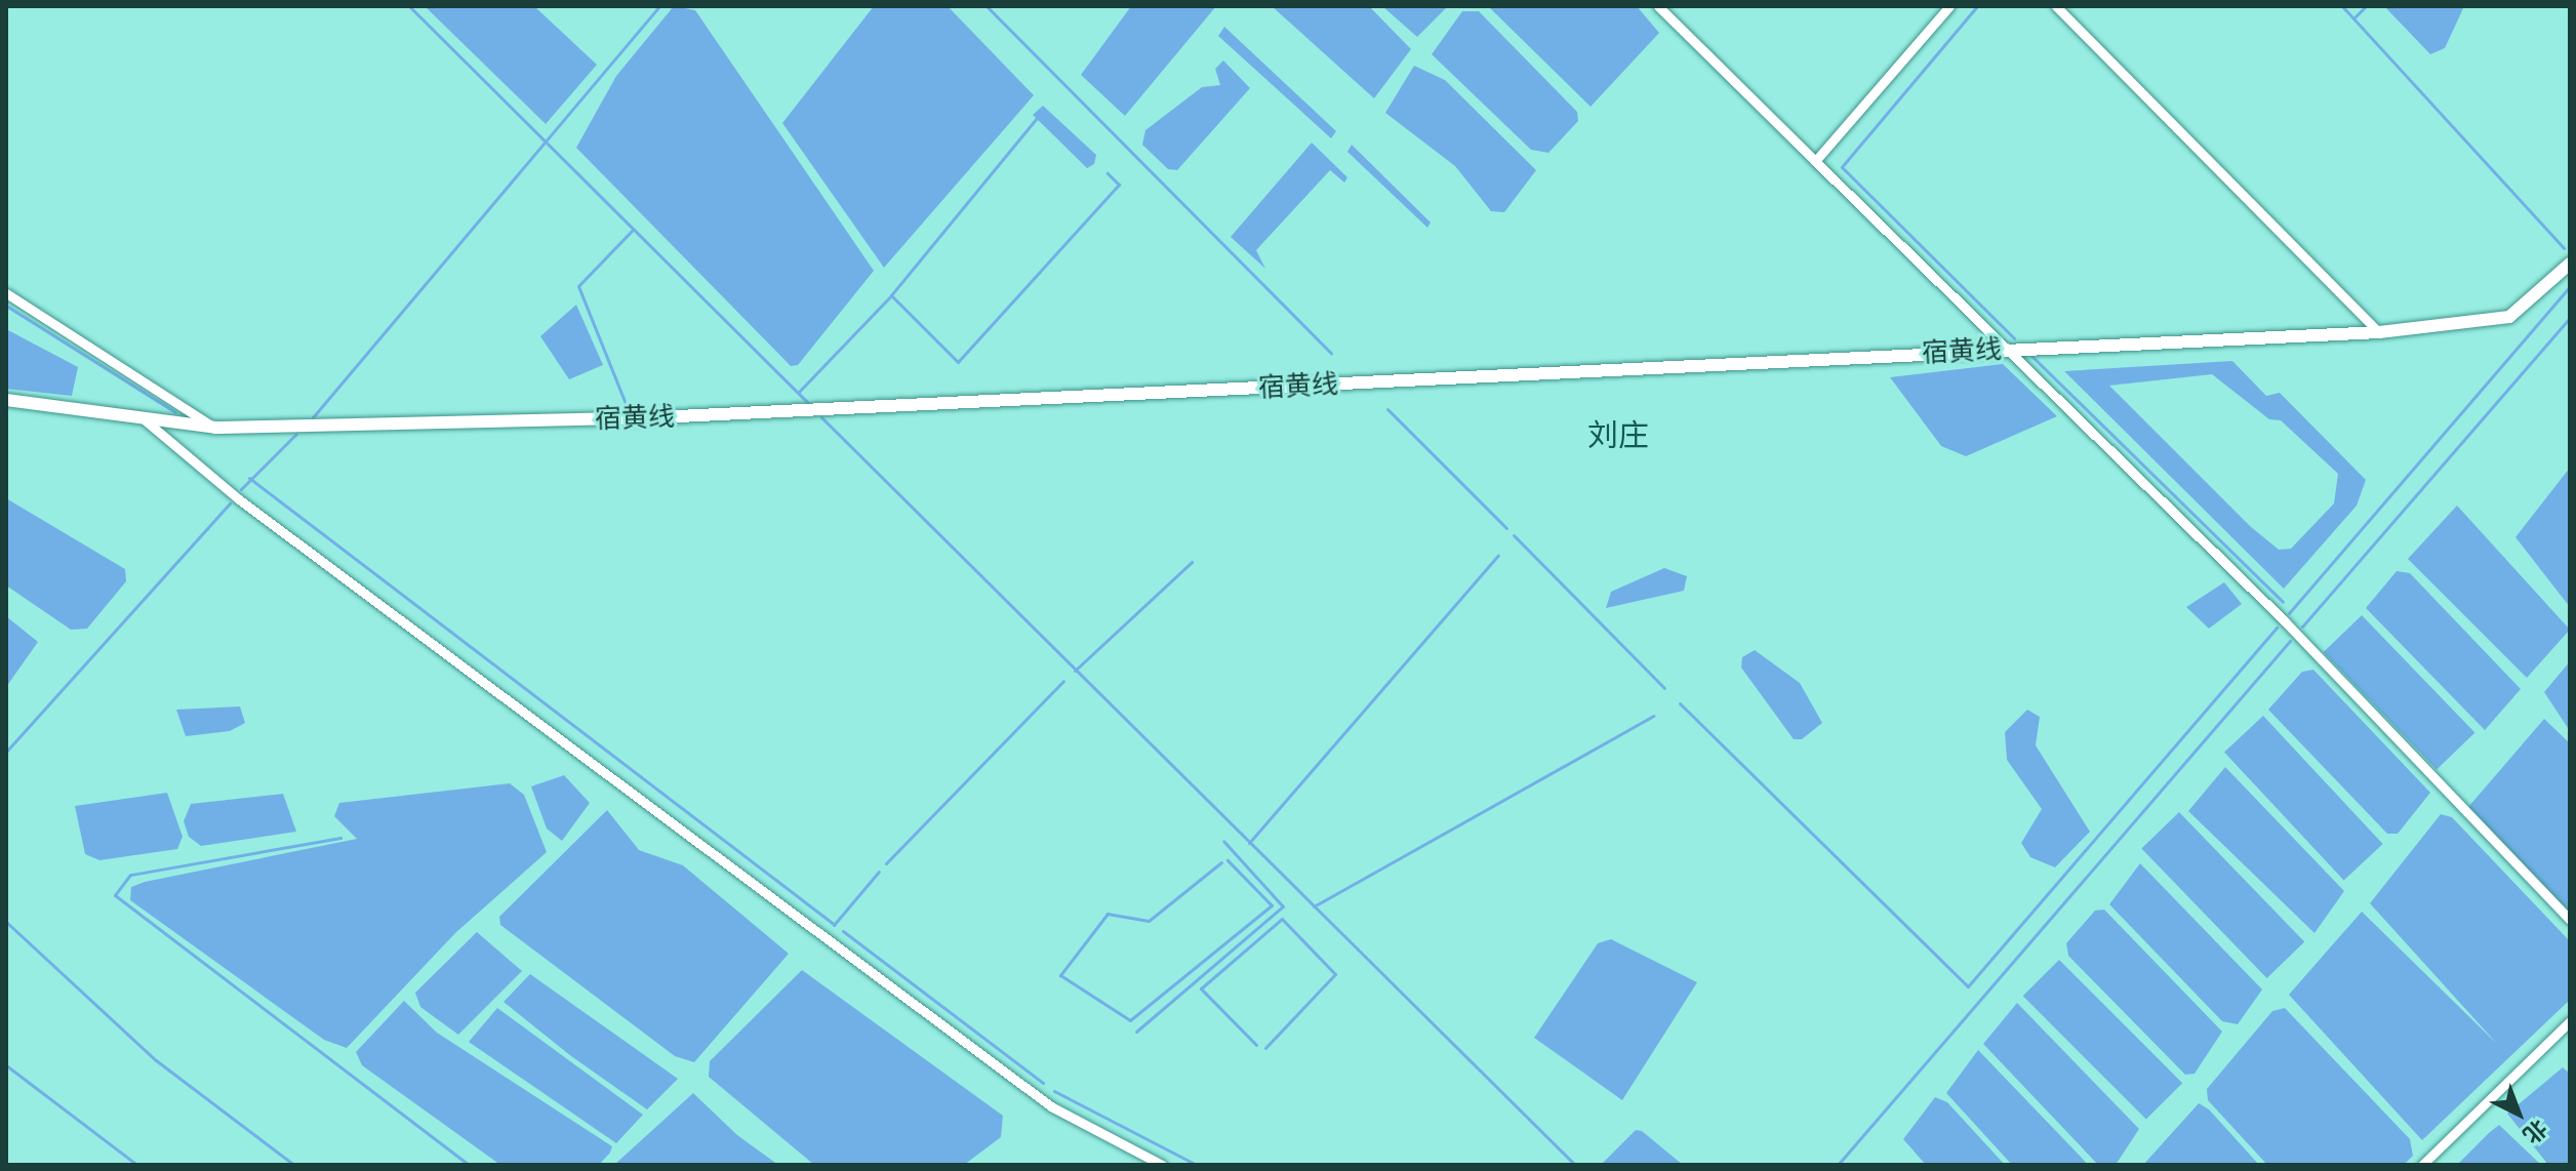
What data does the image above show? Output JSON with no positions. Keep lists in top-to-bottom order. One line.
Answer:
{"streets":{"main road":["宿黄线"]},"districts":["刘庄"],"north":"bottom right"}
